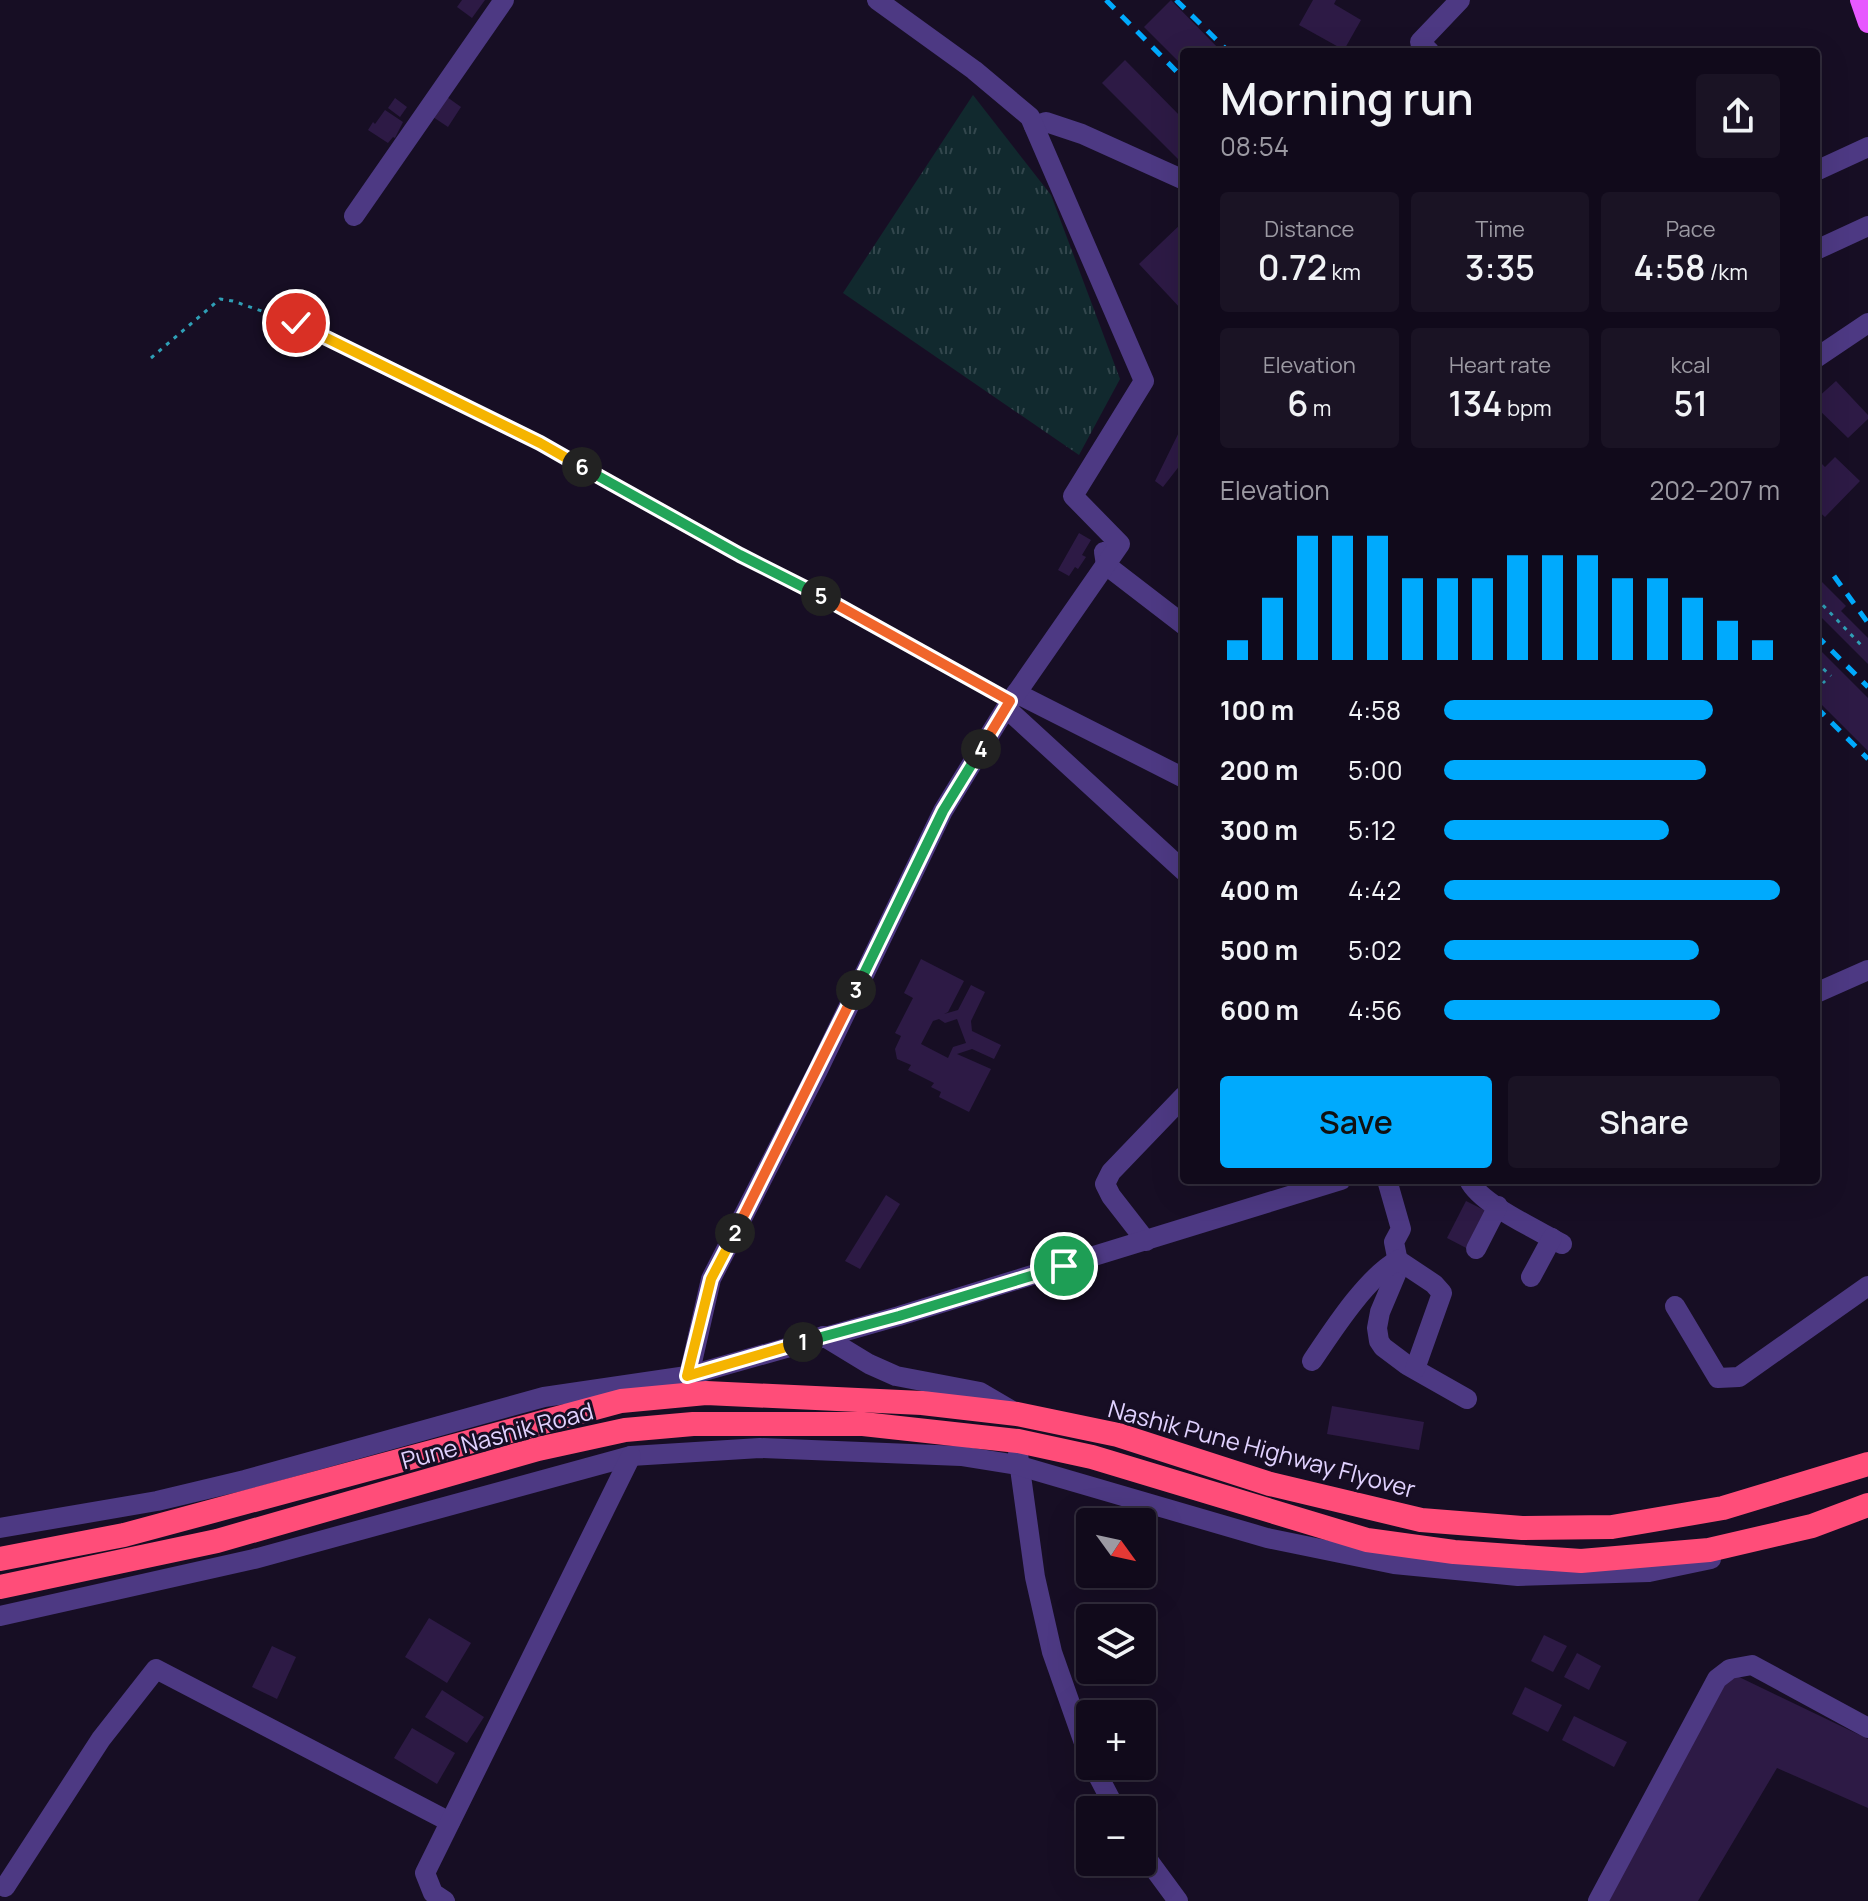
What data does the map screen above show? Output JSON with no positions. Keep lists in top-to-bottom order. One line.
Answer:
{"streets":{"highway":["Pune Nashik Road","Nashik Pune Highway Flyover"]},"crossings":[["Pune Nashik Road","Nashik Pune Highway Flyover"]],"north":"bottom right","page":{"heading":["Morning run","08:54"],"stats":[["Distance","0.72 km"],["Time","3:35"],["Pace","4:58 /km"],["Elevation","6 m"],["Heart rate","134 bpm"],["kcal","51"]],"pins":["6","5","4","3","2","1"],"chart":["Elevation","202–207 m"],"list":[{"name":"100 m","note":"4:58"},{"name":"200 m","note":"5:00"},{"name":"300 m","note":"5:12"},{"name":"400 m","note":"4:42"},{"name":"500 m","note":"5:02"},{"name":"600 m","note":"4:56"}],"buttons":["Save","Share"],"map_buttons":["+","−"]}}
